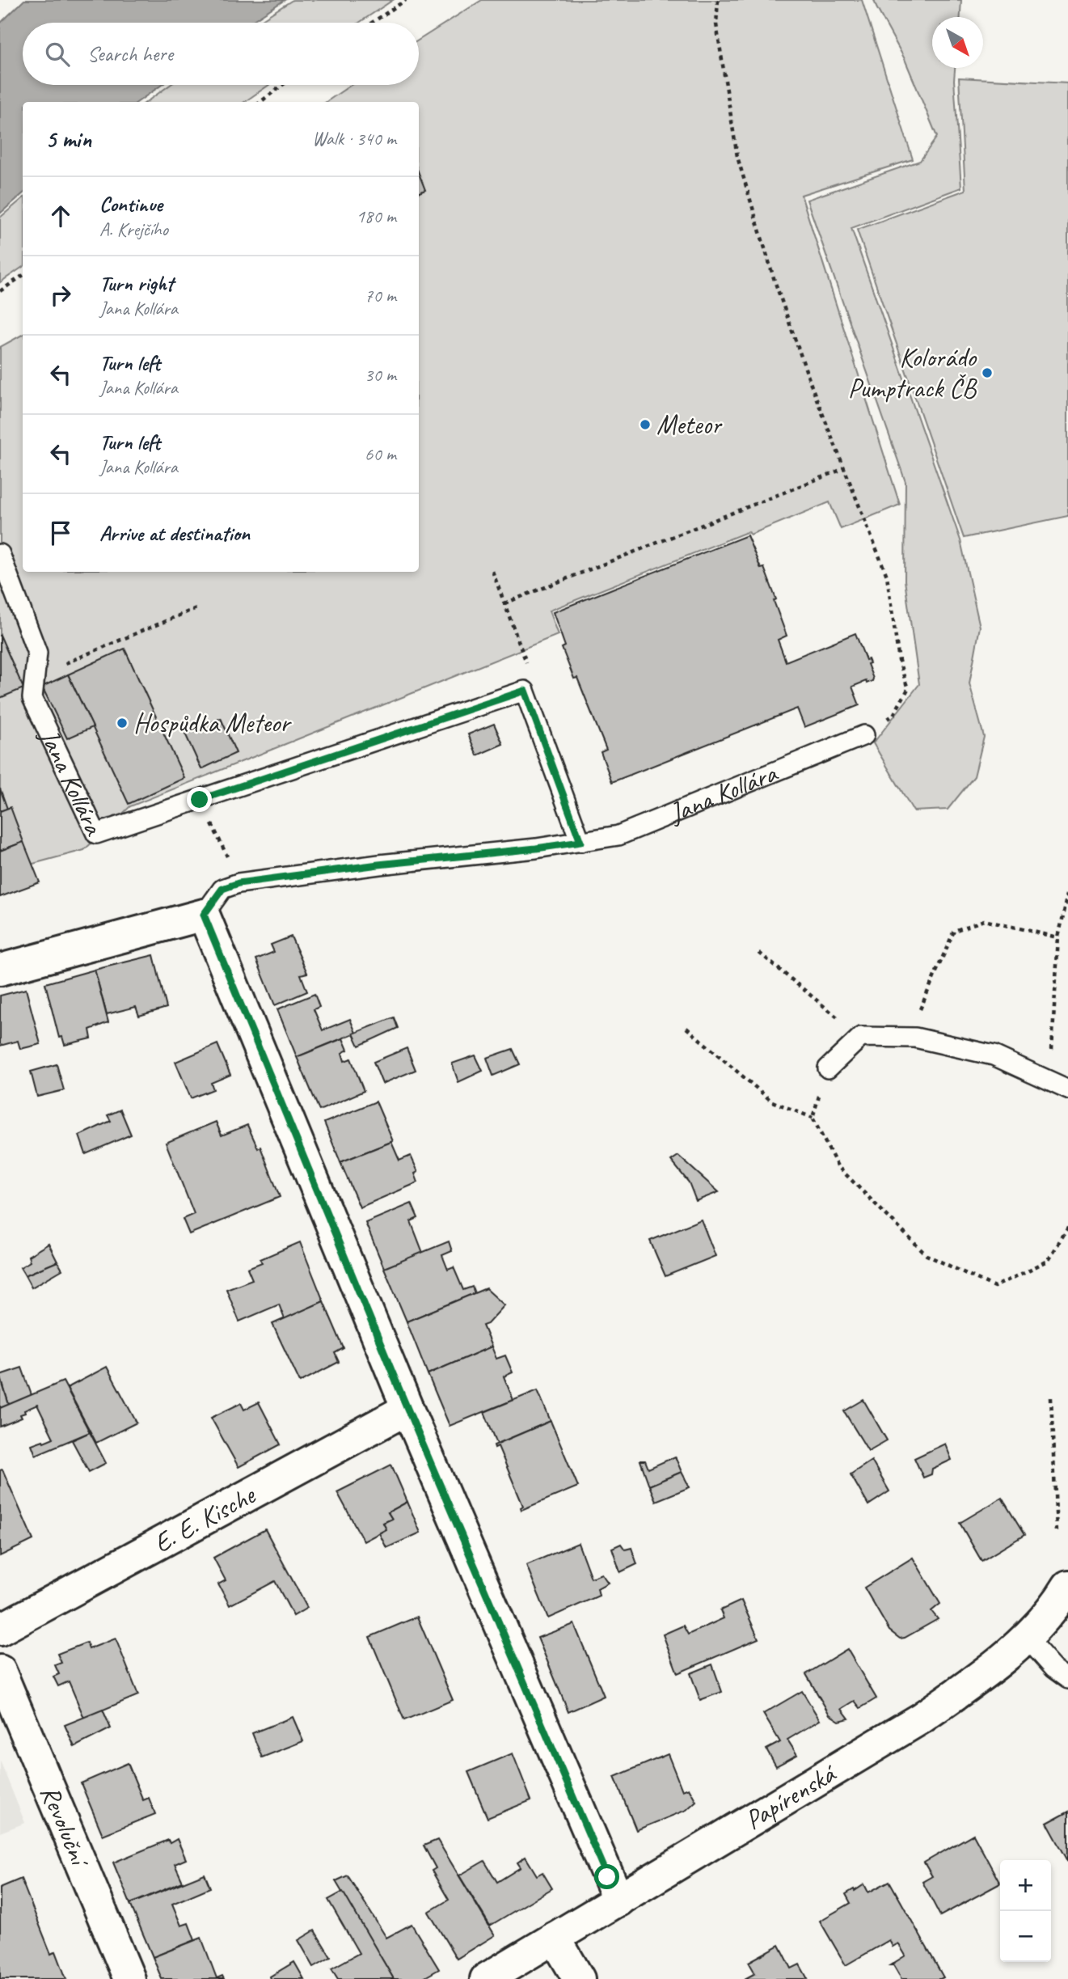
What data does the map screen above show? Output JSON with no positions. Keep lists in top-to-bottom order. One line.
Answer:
{"streets":{"street":["E. E. Kische","Papírenská","Revoluční"],"lane":["Jana Kollára"]},"places":["Kolorádo Pumptrack ČB","Meteor","Hospůdka Meteor"],"north":"bottom right","page":{"search":"Search here","heading":["5 min","Walk · 340 m"],"list":[["Continue","A. Krejčího","180 m"],["Turn right","Jana Kollára","70 m"],["Turn left","Jana Kollára","30 m"],["Turn left","Jana Kollára","60 m"],"Arrive at destination"],"map_buttons":["+","−"]}}
